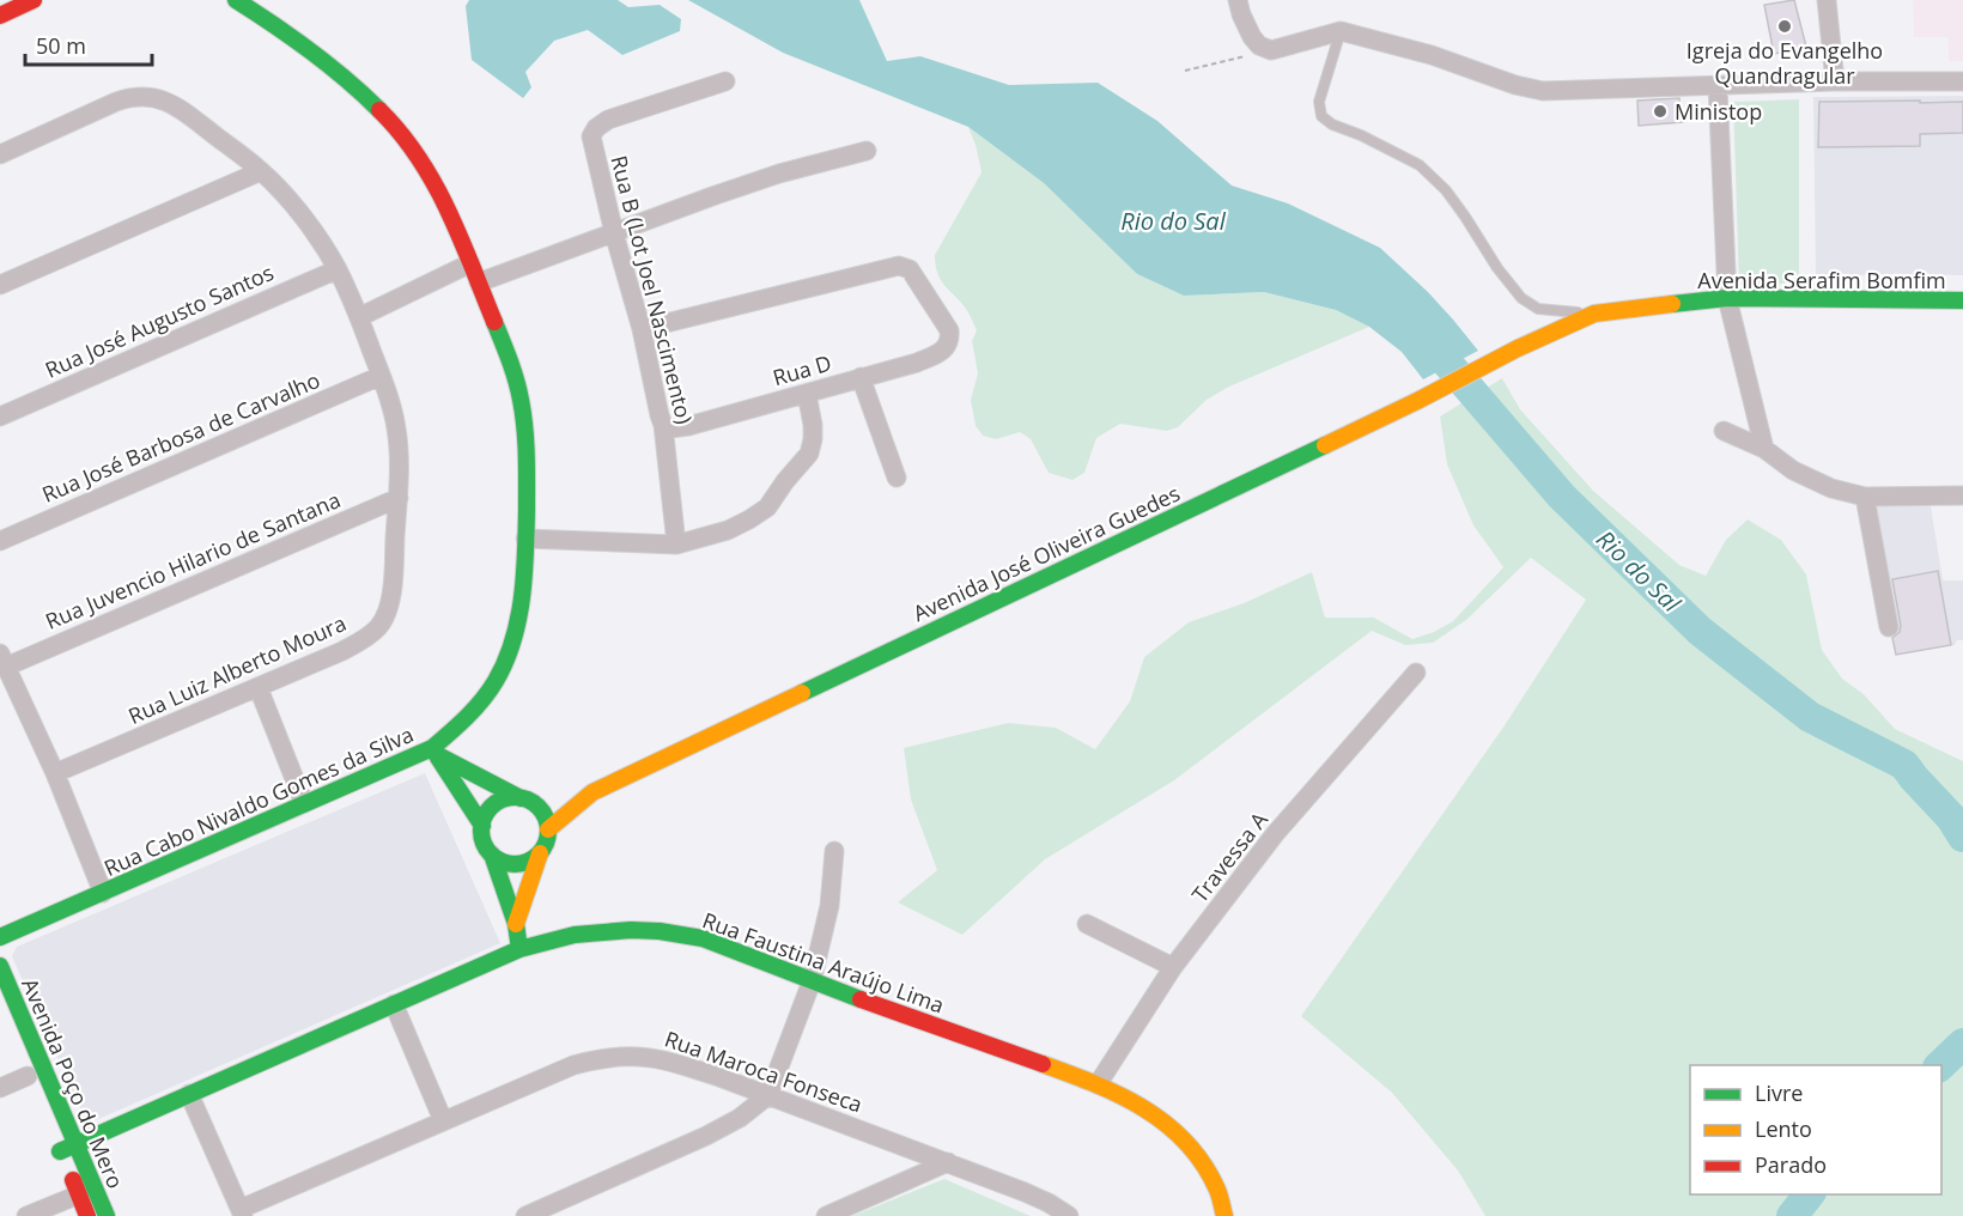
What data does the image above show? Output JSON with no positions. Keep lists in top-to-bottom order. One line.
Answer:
{"streets":{"street":["Avenida Serafim Bomfim","Rua B (Lot Joel Nascimento)","Rua José Augusto Santos","Rua D","Rua José Barbosa de Carvalho","Avenida José Oliveira Guedes","Rua Juvencio Hilario de Santana","Rua Luiz Alberto Moura","Rua Cabo Nivaldo Gomes da Silva","Travessa A","Rua Faustina Araújo Lima","Rua Maroca Fonseca","Avenida Poço do Mero"]},"crossings":[["Avenida Serafim Bomfim","Avenida José Oliveira Guedes"],["Rua B (Lot Joel Nascimento)","Rua D"],["Rua José Augusto Santos","Rua Luiz Alberto Moura"],["Rua José Barbosa de Carvalho","Rua Luiz Alberto Moura"],["Rua Juvencio Hilario de Santana","Rua Luiz Alberto Moura"],["Travessa A","Rua Faustina Araújo Lima"],["Rua Faustina Araújo Lima","Avenida Poço do Mero"]],"water":["Rio do Sal"],"places":["Igreja do Evangelho Quandragular","Ministop"],"legend":["Livre","Lento","Parado"],"scale_bar":"50 m"}
